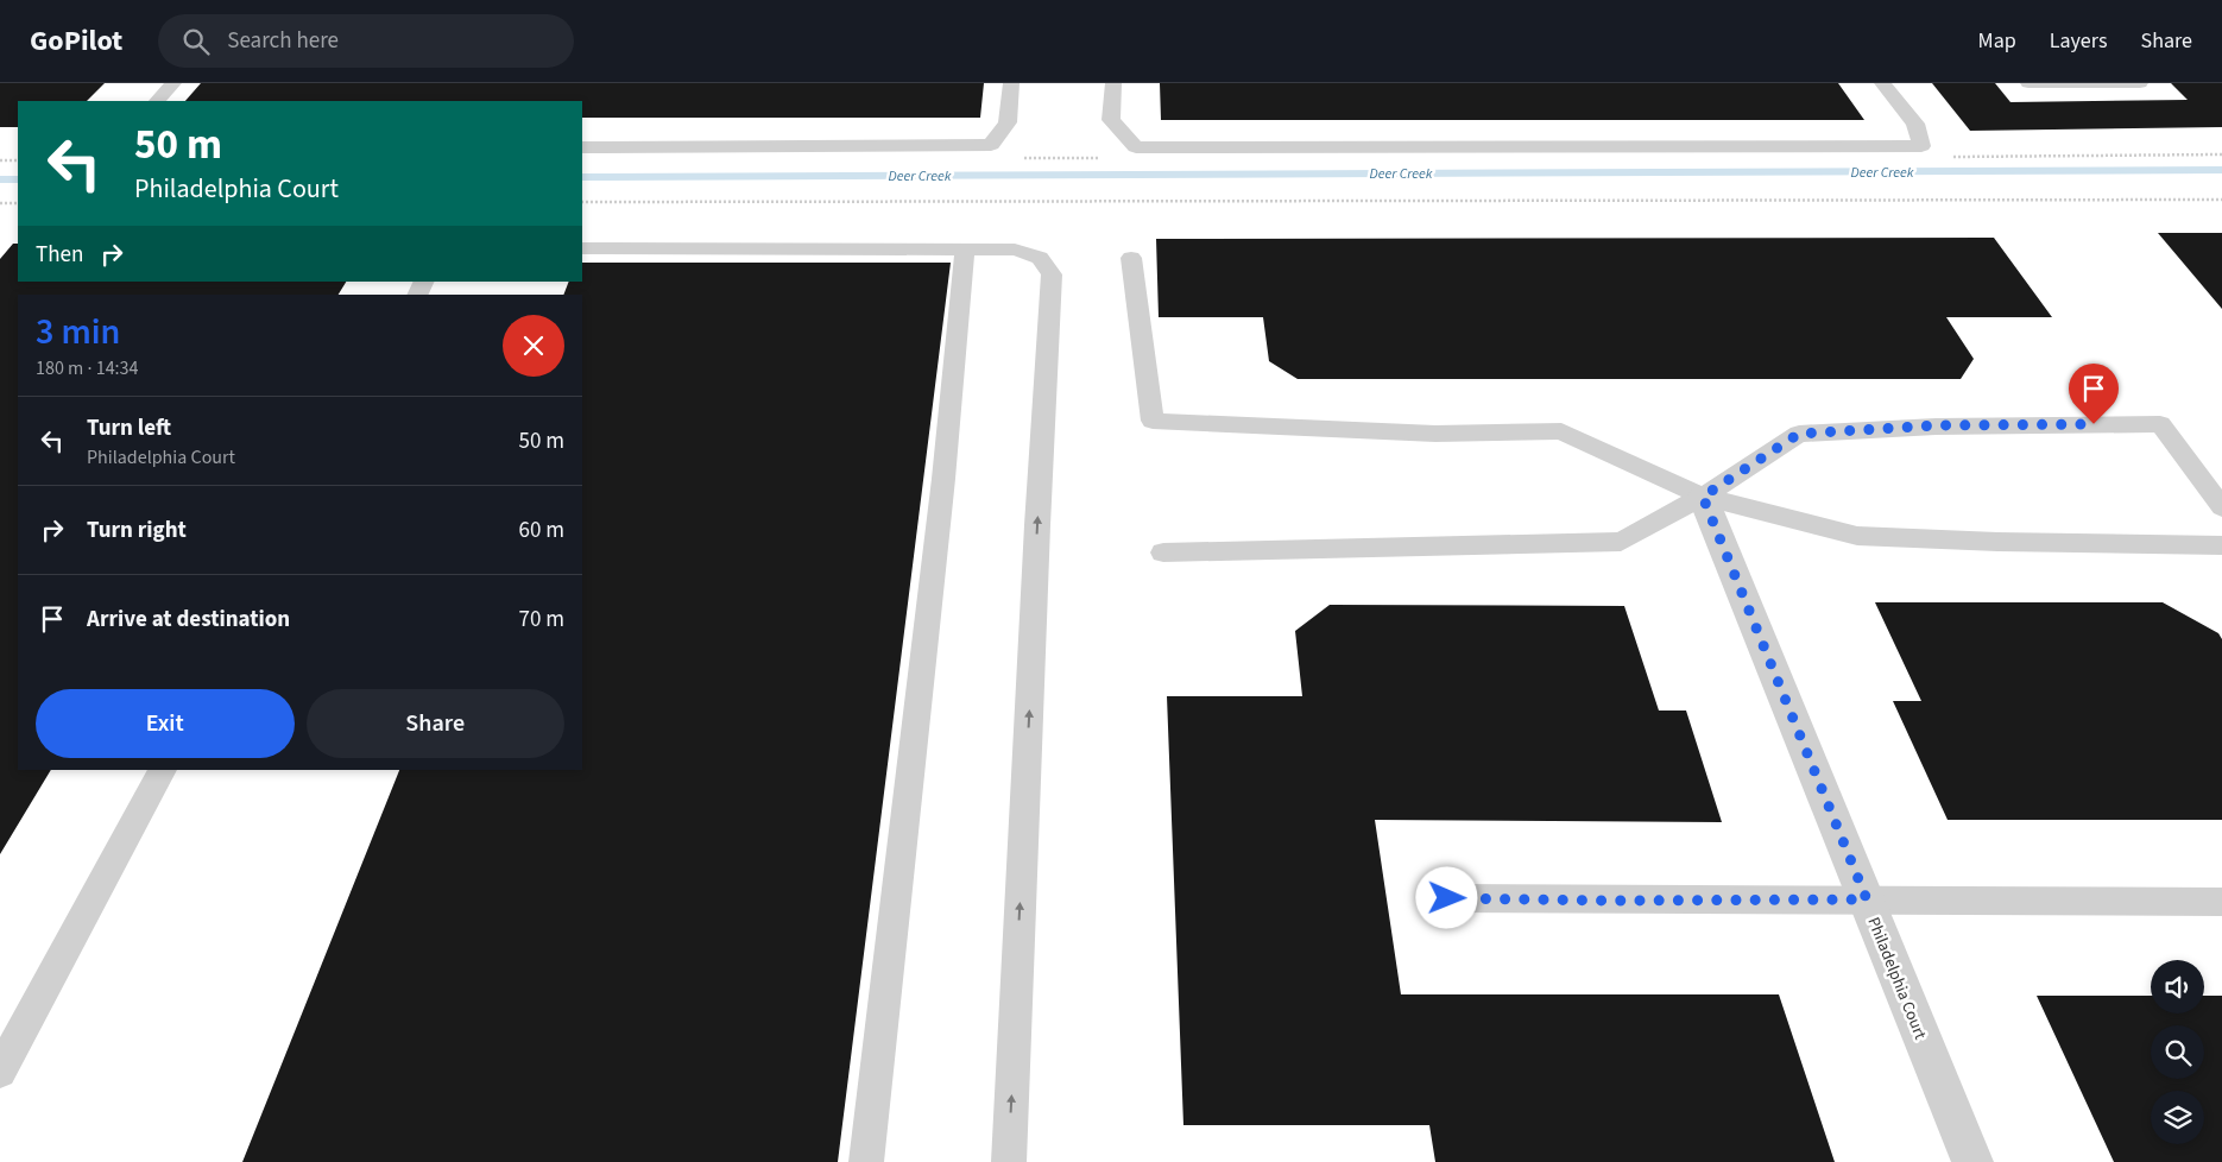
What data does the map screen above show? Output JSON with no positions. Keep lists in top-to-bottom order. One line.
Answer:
{"streets":{"street":["Philadelphia Court"]},"water":["Deer Creek"],"page":{"header":"GoPilot","search":"Search here","nav":["Map","Layers","Share"],"turn":["50 m","Philadelphia Court"],"then":"Then","heading":["3 min","180 m · 14:34"],"list":[{"name":"Turn left","note":"Philadelphia Court","value":"50 m"},{"name":"Turn right","value":"60 m"},{"name":"Arrive at destination","value":"70 m"}],"buttons":["Exit","Share"]}}
